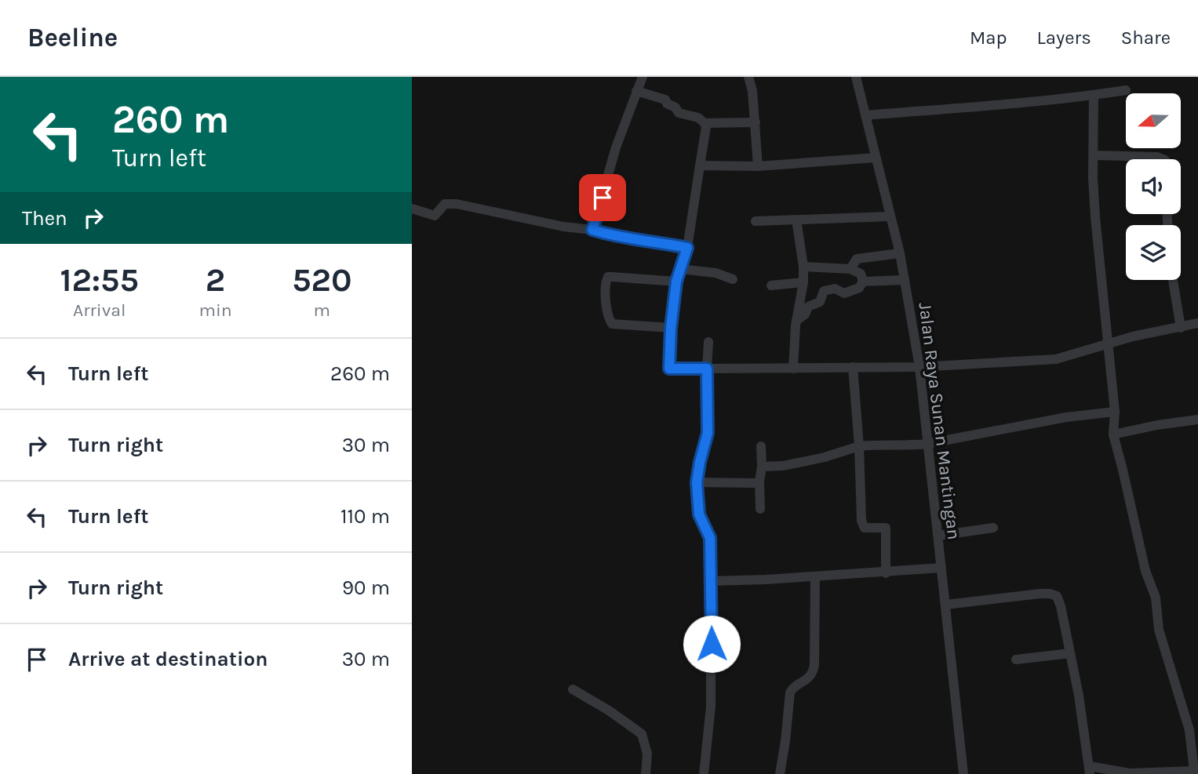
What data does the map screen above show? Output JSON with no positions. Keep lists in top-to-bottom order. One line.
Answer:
{"streets":{"street":["Jalan Raya Sunan Mantingan"]},"north":"left","page":{"header":"Beeline","nav":["Map","Layers","Share"],"turn":["260 m","Turn left"],"then":"Then","eta":["12:55","Arrival","2","min","520","m"],"list":[{"name":"Turn left","value":"260 m"},{"name":"Turn right","value":"30 m"},{"name":"Turn left","value":"110 m"},{"name":"Turn right","value":"90 m"},{"name":"Arrive at destination","value":"30 m"}]}}
